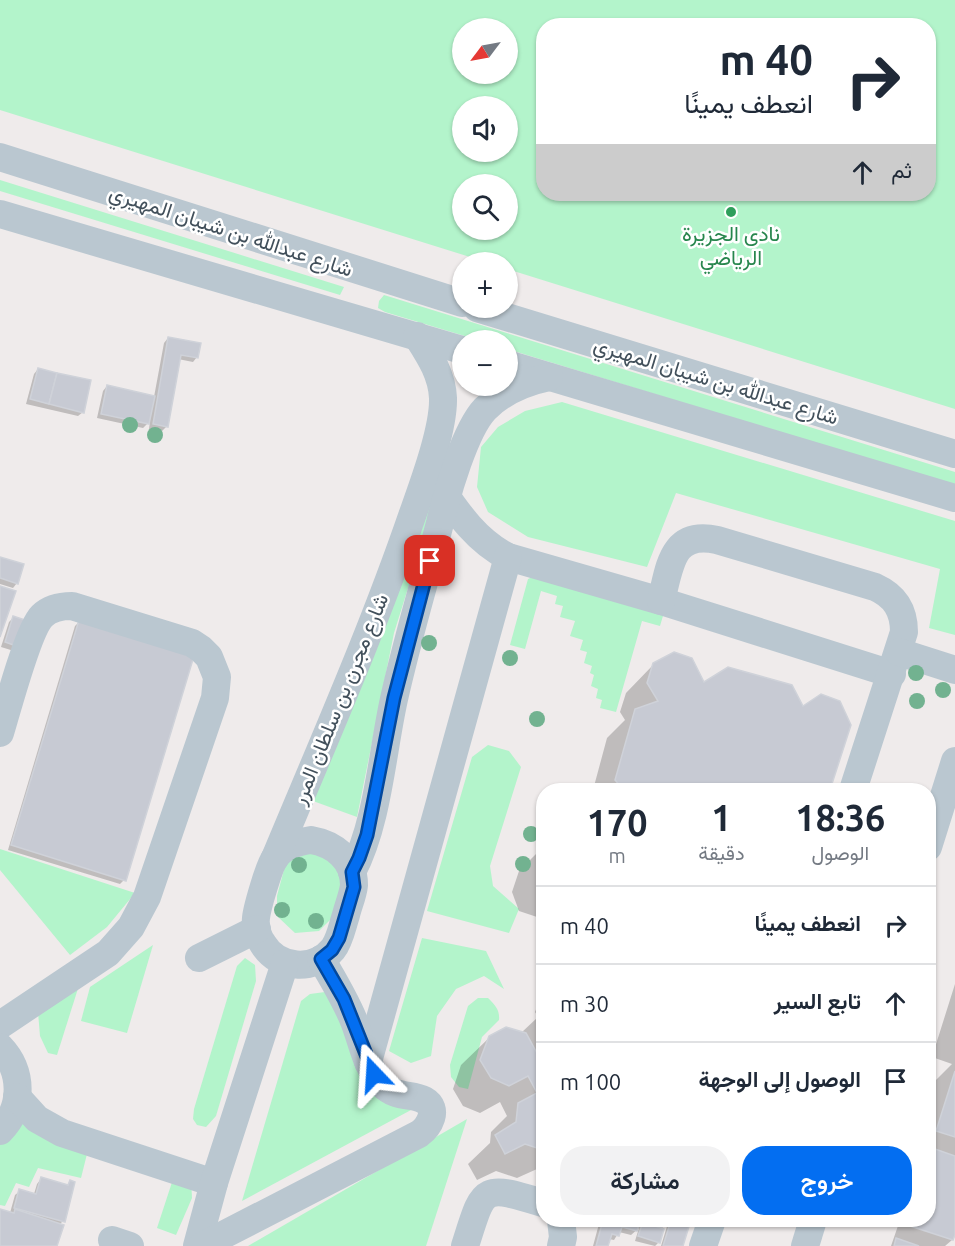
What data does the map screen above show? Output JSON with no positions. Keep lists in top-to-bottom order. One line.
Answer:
{"streets":{"street":["شارع عبدالله بن شيبان المهيري","شارع مجرن بن سلطان المرر"]},"crossings":[["شارع عبدالله بن شيبان المهيري","شارع مجرن بن سلطان المرر"]],"places":["نادى الجزيرة الرياضي"],"north":"bottom left","page":{"map_buttons":["+","−"],"turn":["40 m","انعطف يمينًا"],"then":"ثم","eta":["18:36","الوصول","1","دقيقة","170","m"],"list":[{"name":"انعطف يمينًا","value":"40 m"},{"name":"تابع السير","value":"30 m"},{"name":"الوصول إلى الوجهة","value":"100 m"}],"buttons":["خروج","مشاركة"]}}
